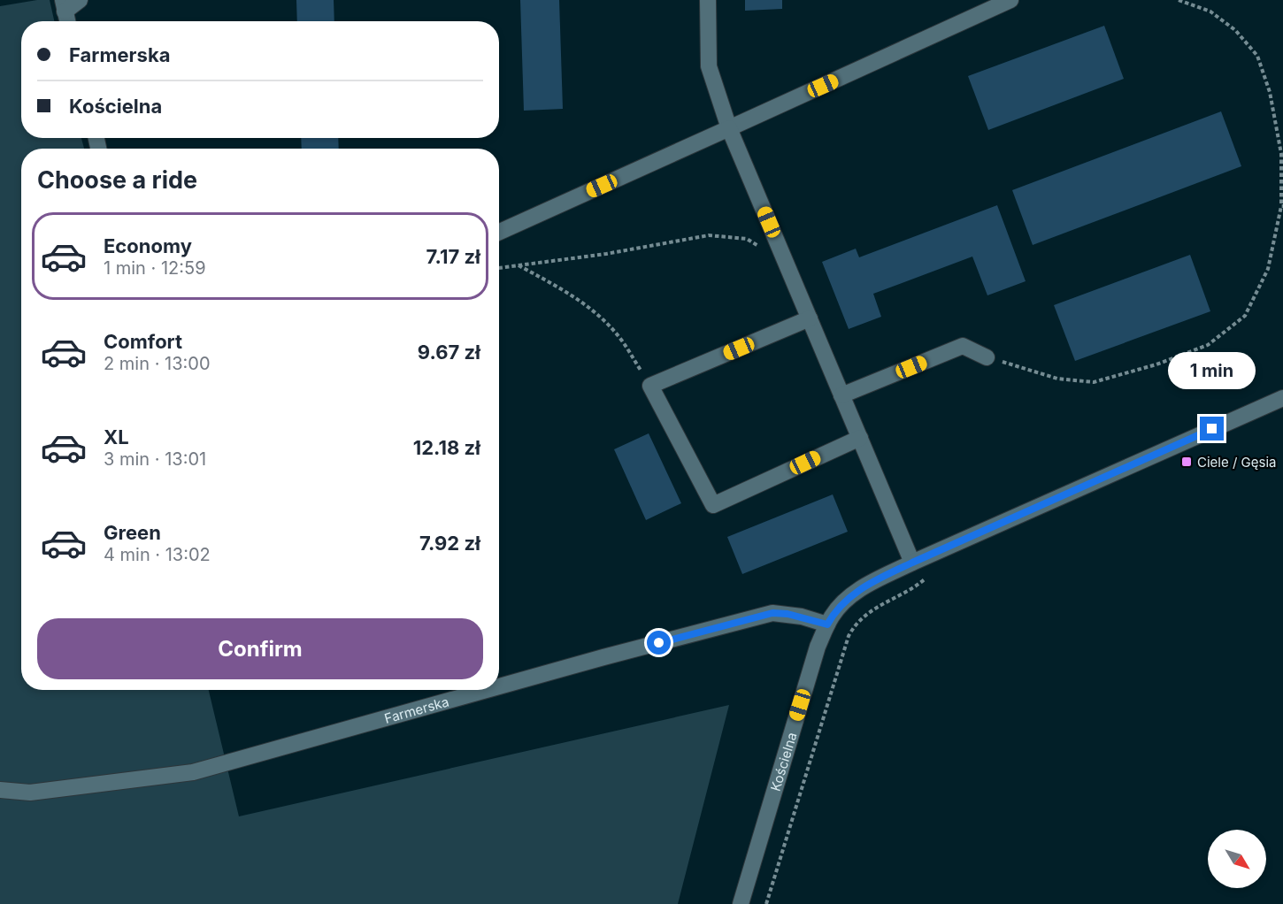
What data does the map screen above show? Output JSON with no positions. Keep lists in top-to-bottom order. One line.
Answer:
{"streets":{"street":["Farmerska","Kościelna"]},"crossings":[["Farmerska","Kościelna"]],"places":{"transit":["Ciele / Gęsia"]},"north":"bottom right","page":{"banner":["Farmerska","Kościelna"],"heading":"Choose a ride","list":[{"name":"Economy","note":"1 min · 12:59","value":"7.17 zł"},{"name":"Comfort","note":"2 min · 13:00","value":"9.67 zł"},{"name":"XL","note":"3 min · 13:01","value":"12.18 zł"},{"name":"Green","note":"4 min · 13:02","value":"7.92 zł"}],"bubble":"1 min","buttons":"Confirm"}}
